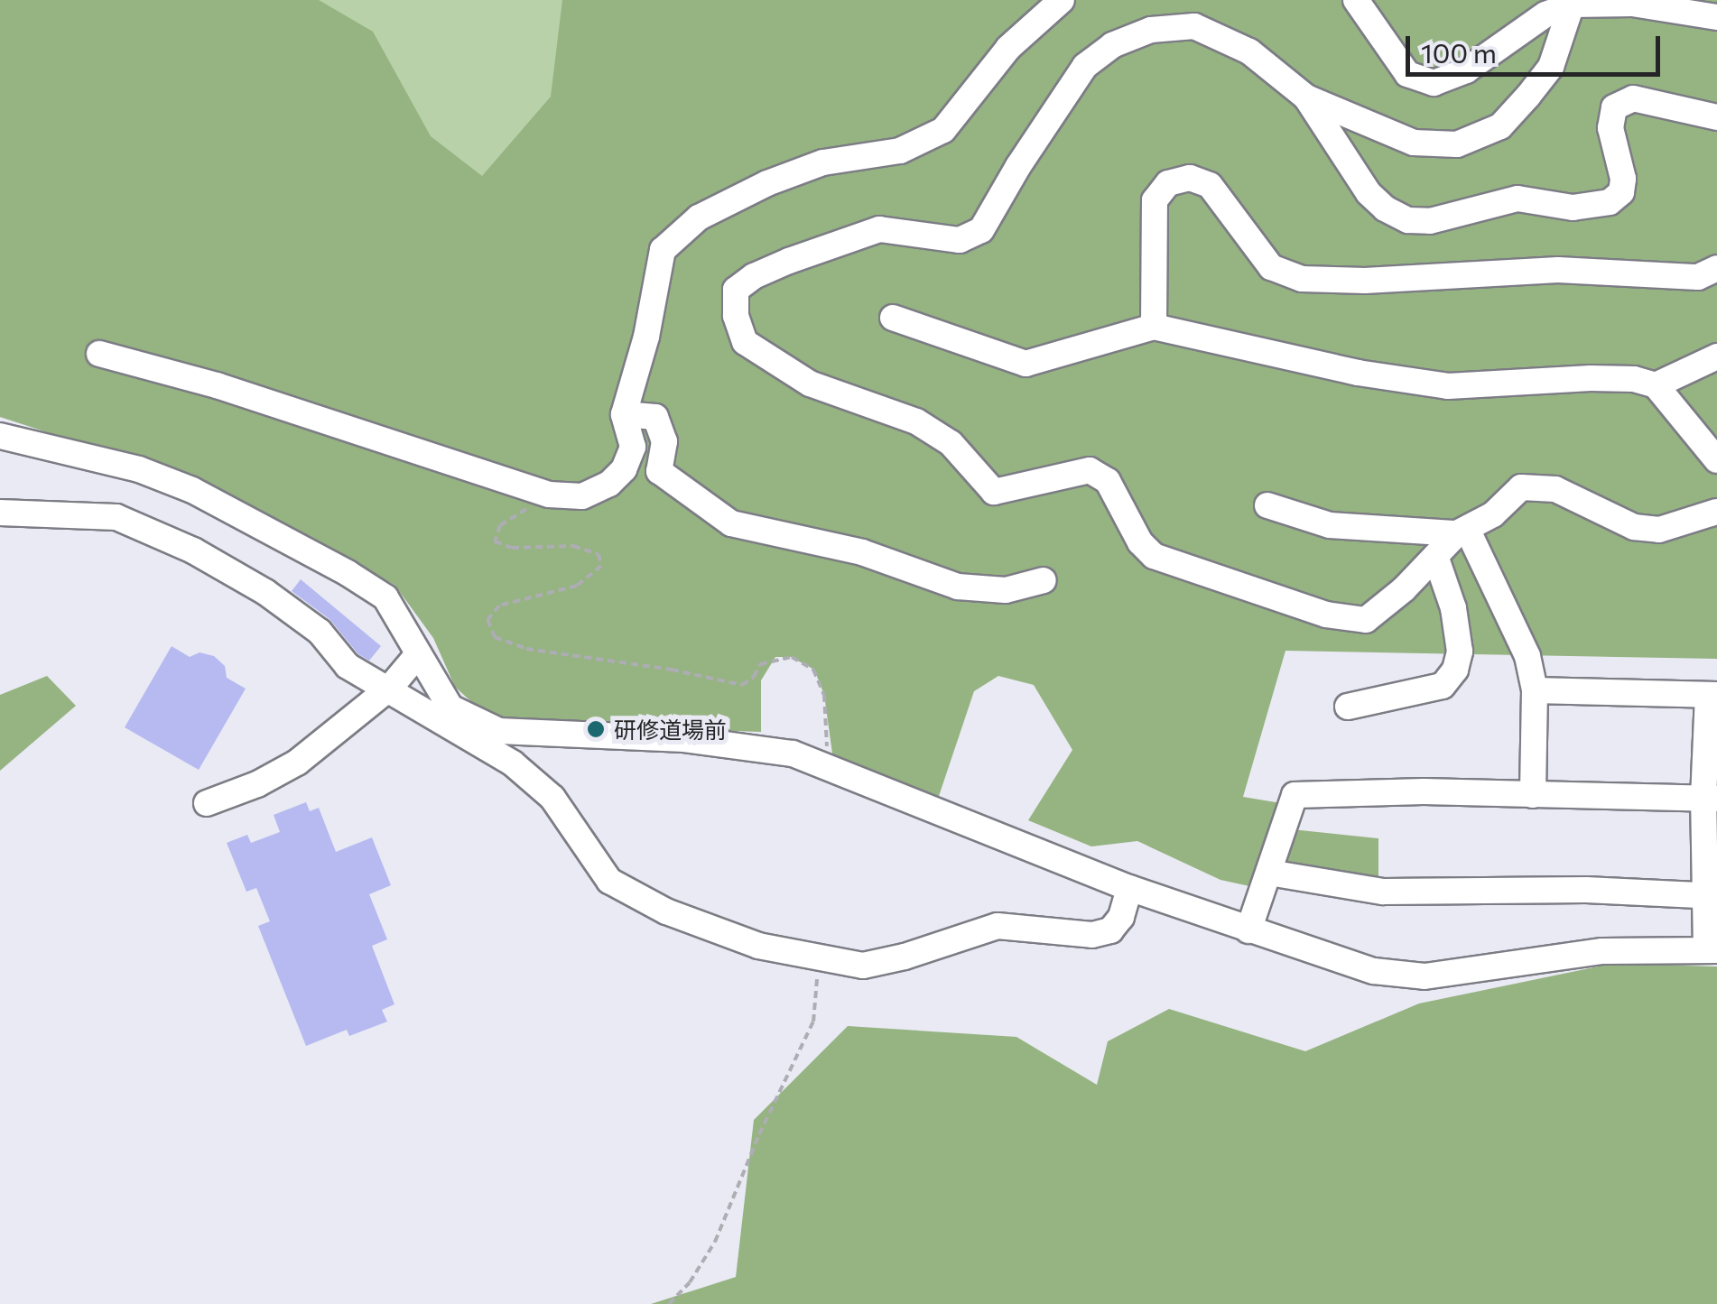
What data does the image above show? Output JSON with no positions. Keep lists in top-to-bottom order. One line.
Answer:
{"places":["研修道場前"],"scale_bar":"100 m"}
